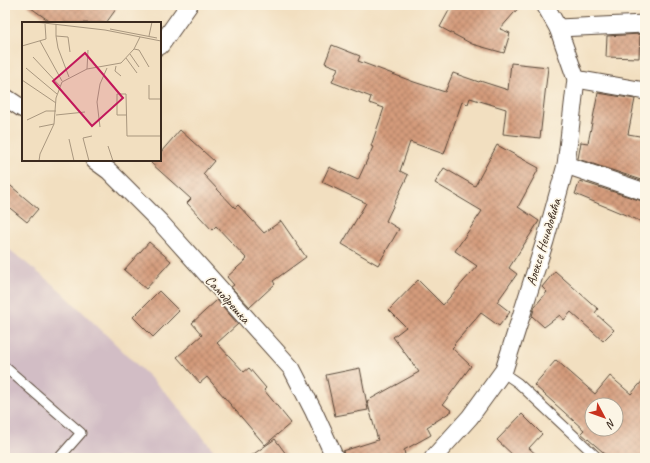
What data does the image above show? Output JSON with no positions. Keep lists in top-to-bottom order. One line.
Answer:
{"streets":{"street":["Алексе Ненадовића","Самодрешка"]},"north":"bottom right"}
